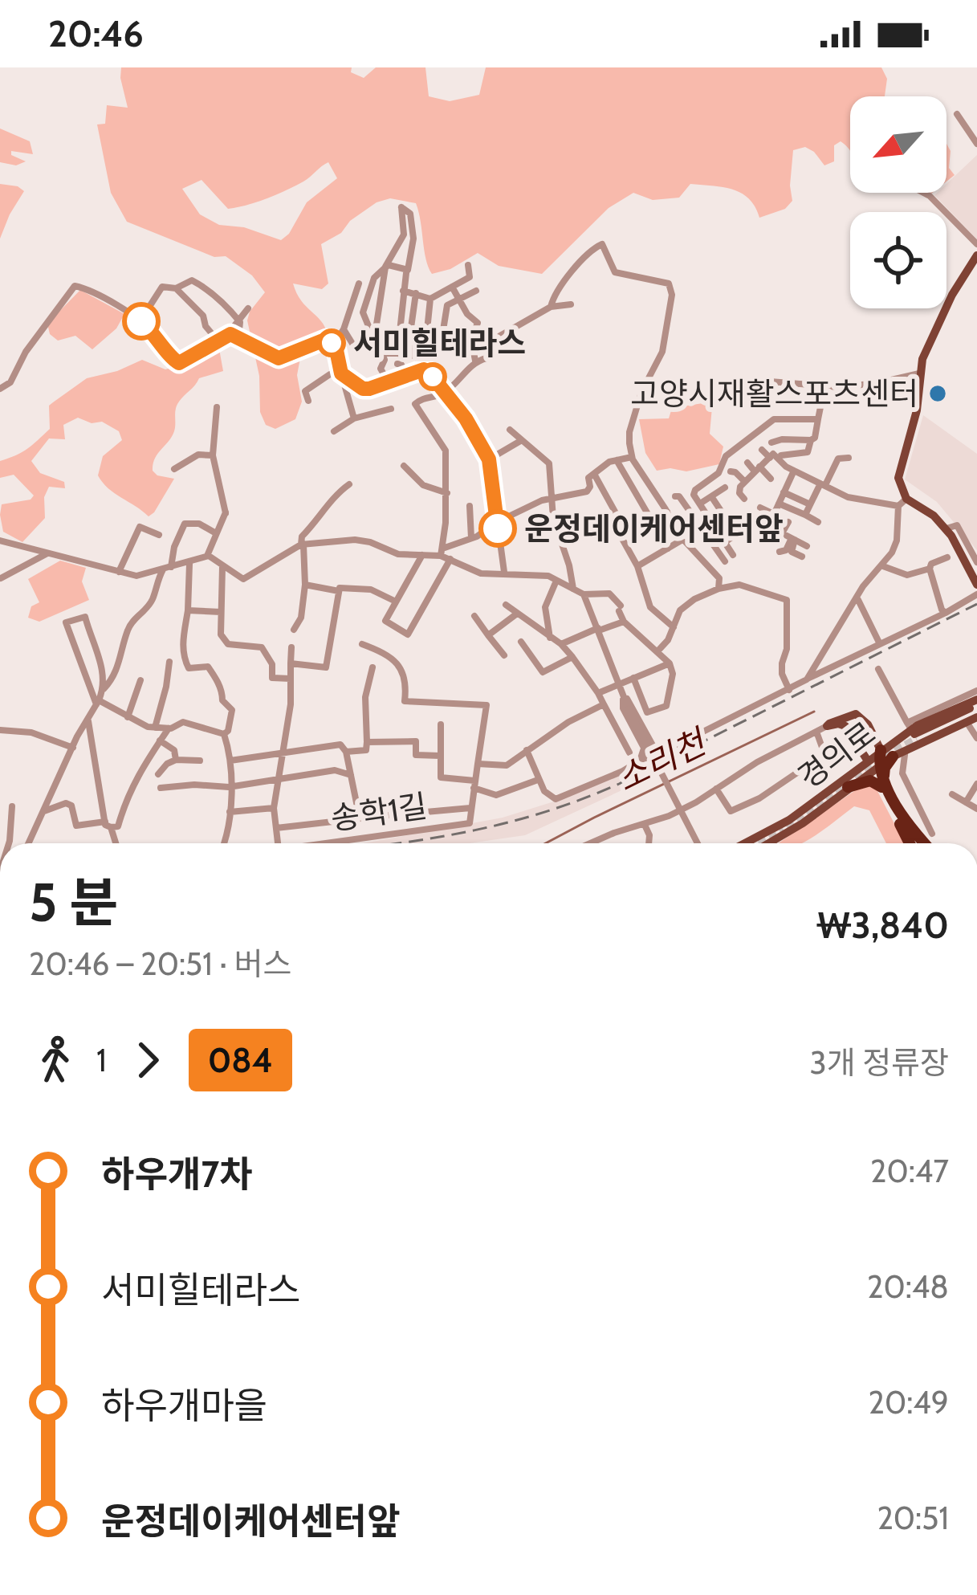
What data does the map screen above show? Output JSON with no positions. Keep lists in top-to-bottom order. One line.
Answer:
{"streets":{"main road":["경의로"],"street":["송학1길"]},"water":["소리천"],"places":["서미힐테라스","고양시재활스포츠센터","운정데이케어센터앞"],"lines":["bus line 084"],"north":"bottom left","page":{"status":"20:46","heading":["5 분","20:46 – 20:51 · 버스","₩3,840"],"legs":["1","084","3개 정류장"],"list":[{"name":"하우개7차","value":"20:47"},{"name":"서미힐테라스","value":"20:48"},{"name":"하우개마을","value":"20:49"},{"name":"운정데이케어센터앞","value":"20:51"}]}}
